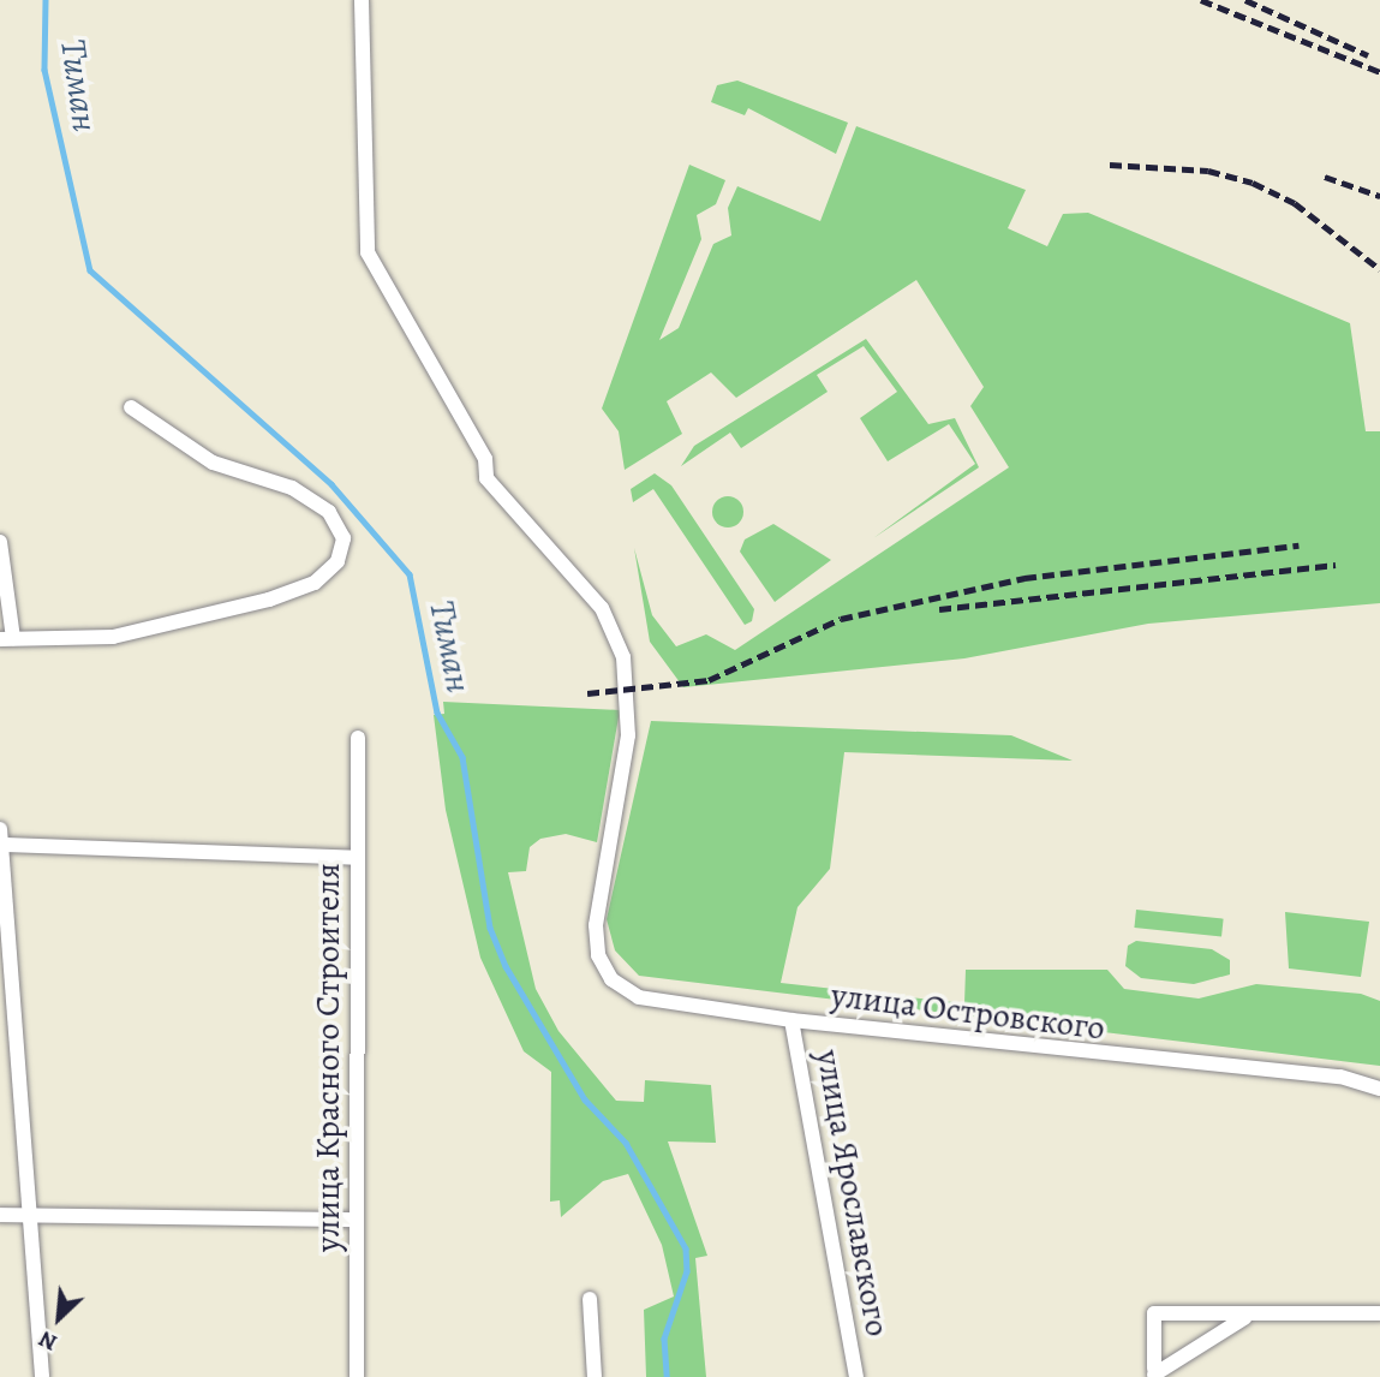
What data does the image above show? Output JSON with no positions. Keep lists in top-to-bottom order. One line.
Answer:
{"streets":{"street":["улица Островского","улица Красного Строителя","улица Ярославского"]},"crossings":[["улица Островского","улица Ярославского"]],"water":["Тиман"],"north":"bottom left"}
